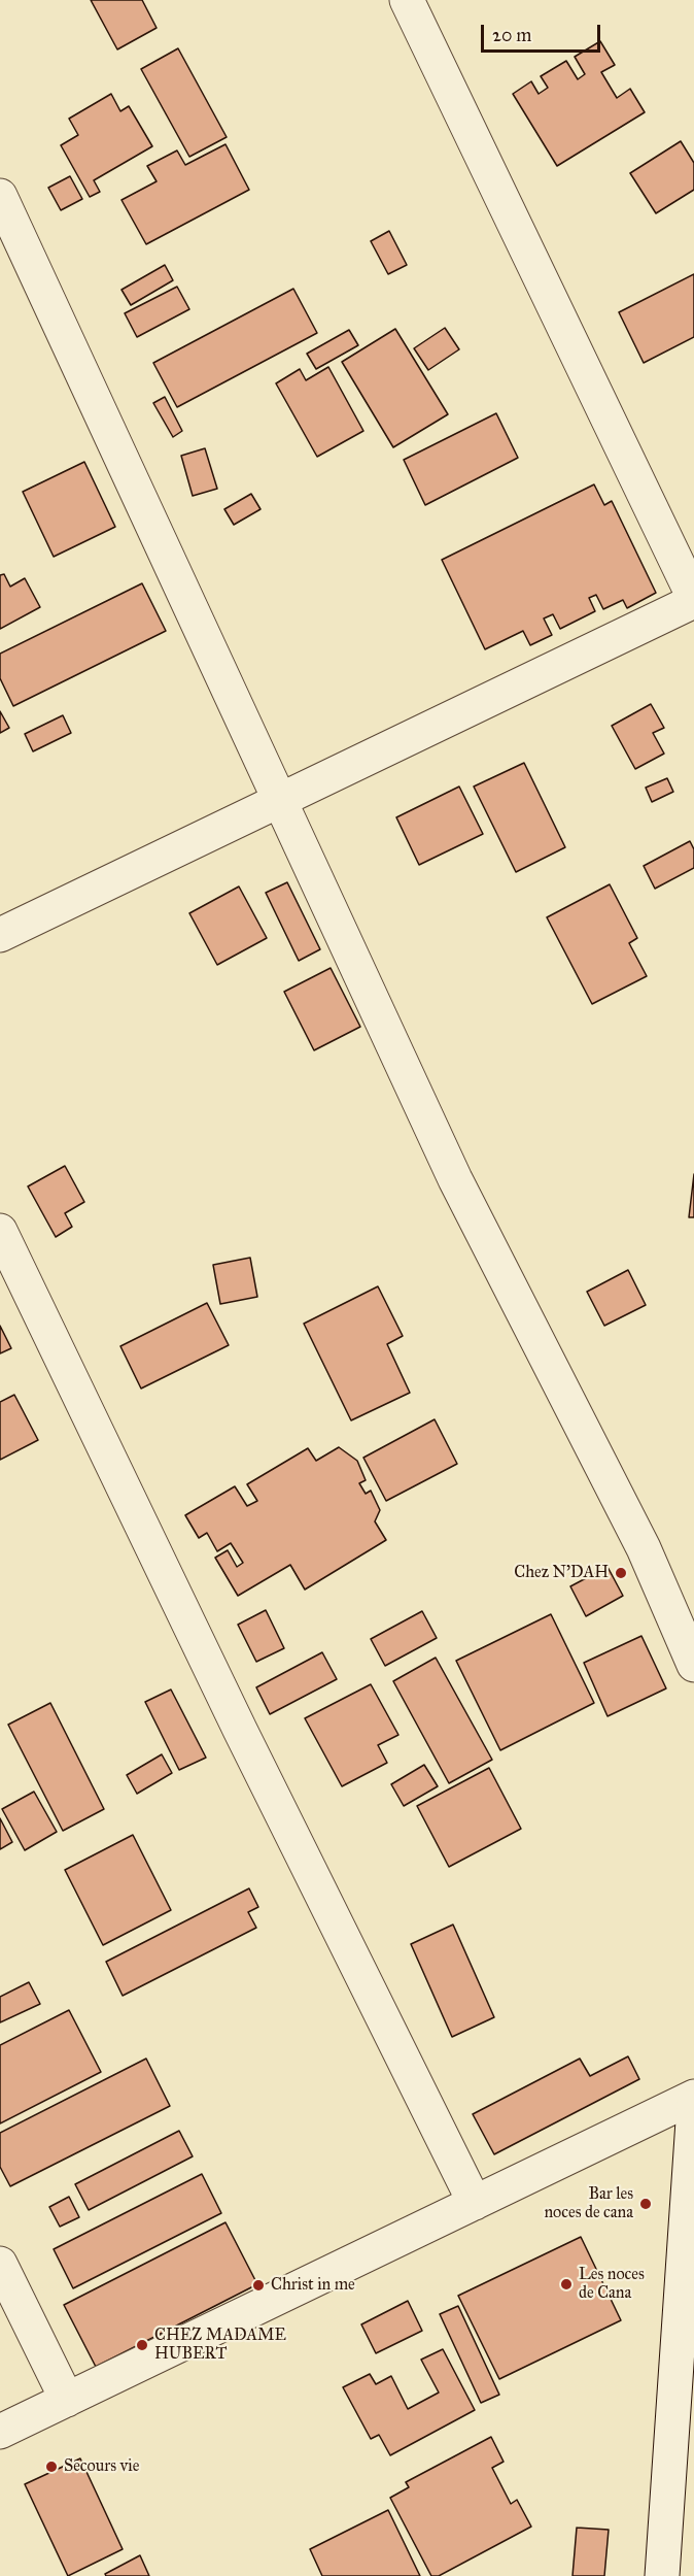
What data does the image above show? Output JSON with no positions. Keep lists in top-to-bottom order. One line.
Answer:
{"places":["Chez N'DAH","Bar les noces de cana","Les noces de Cana","Christ in me","CHEZ MADAME HUBERT","Secours vie"],"scale_bar":"20 m"}
